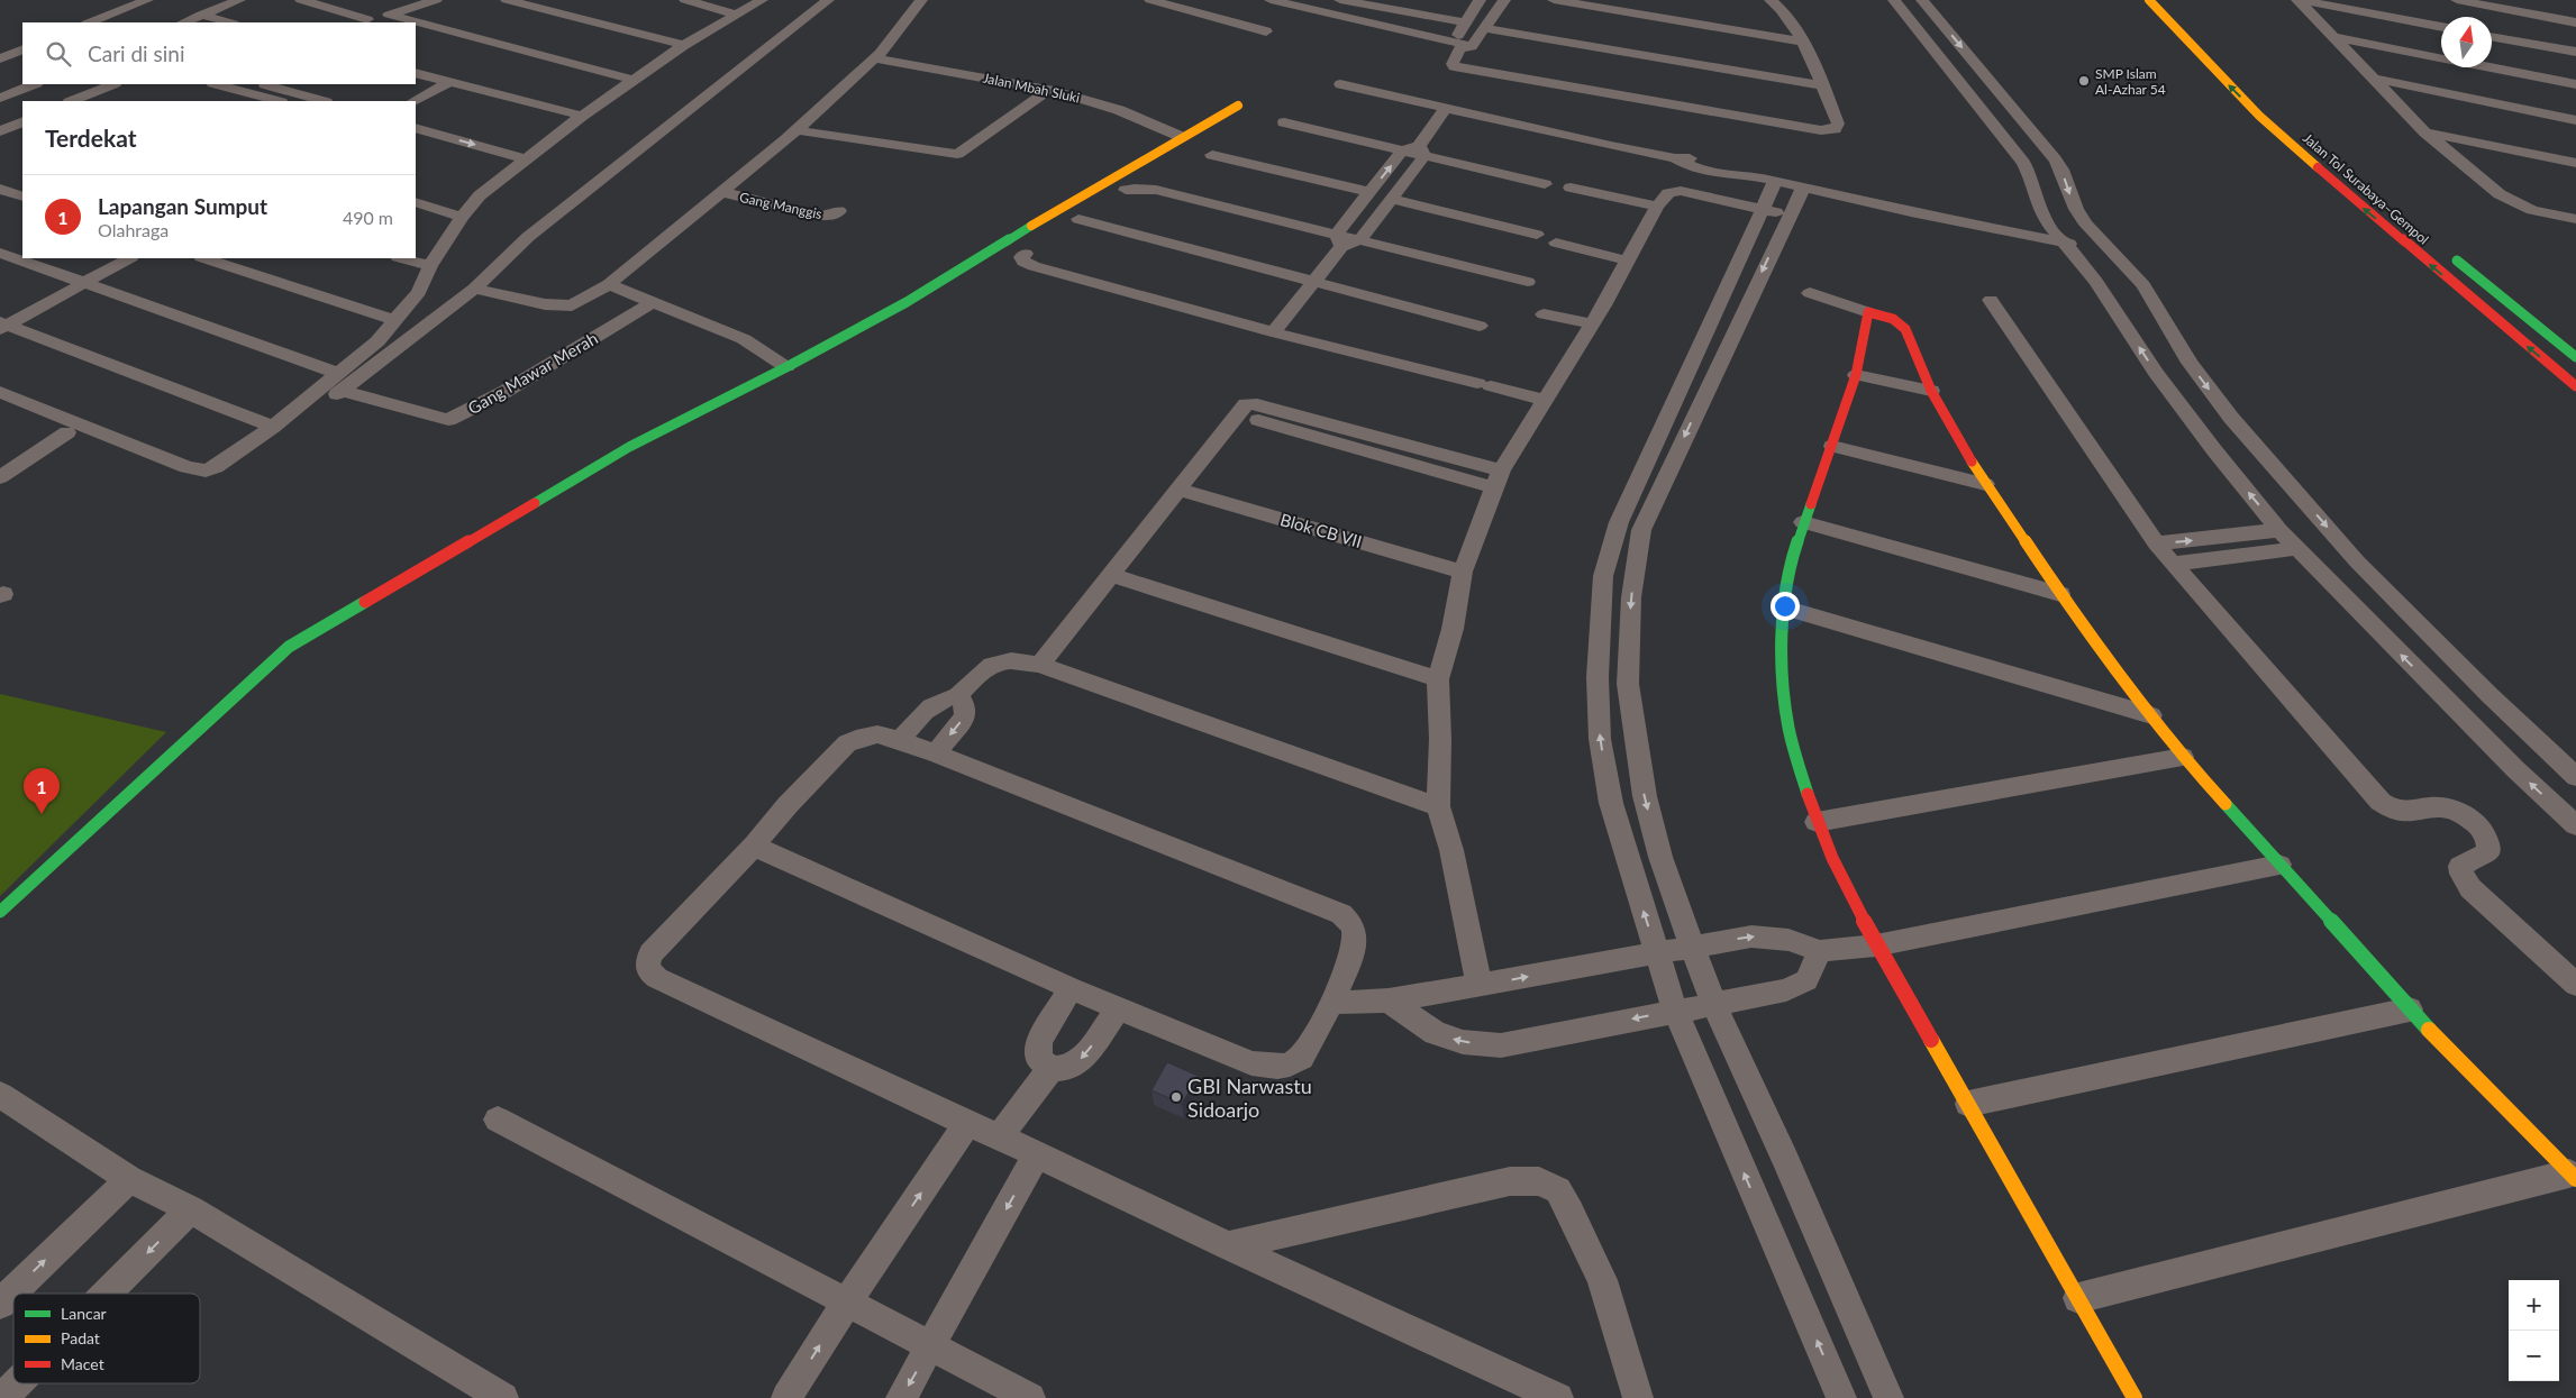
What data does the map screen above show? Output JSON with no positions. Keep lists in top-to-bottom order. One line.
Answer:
{"streets":{"main road":["Jalan Tol Surabaya–Gempol"],"street":["Jalan Mbah Sluki","Gang Manggis","Gang Mawar Merah","Blok CB VII"]},"one_way":["Jalan Tol Surabaya–Gempol"],"places":["SMP Islam Al-Azhar 54","GBI Narwastu Sidoarjo"],"legend":["Lancar","Padat","Macet"],"north":"top","page":{"search":"Cari di sini","heading":"Terdekat","list":[{"mark":"1","name":"Lapangan Sumput","note":"Olahraga","value":"490 m"}],"pins":"1","map_buttons":["+","−"]}}
